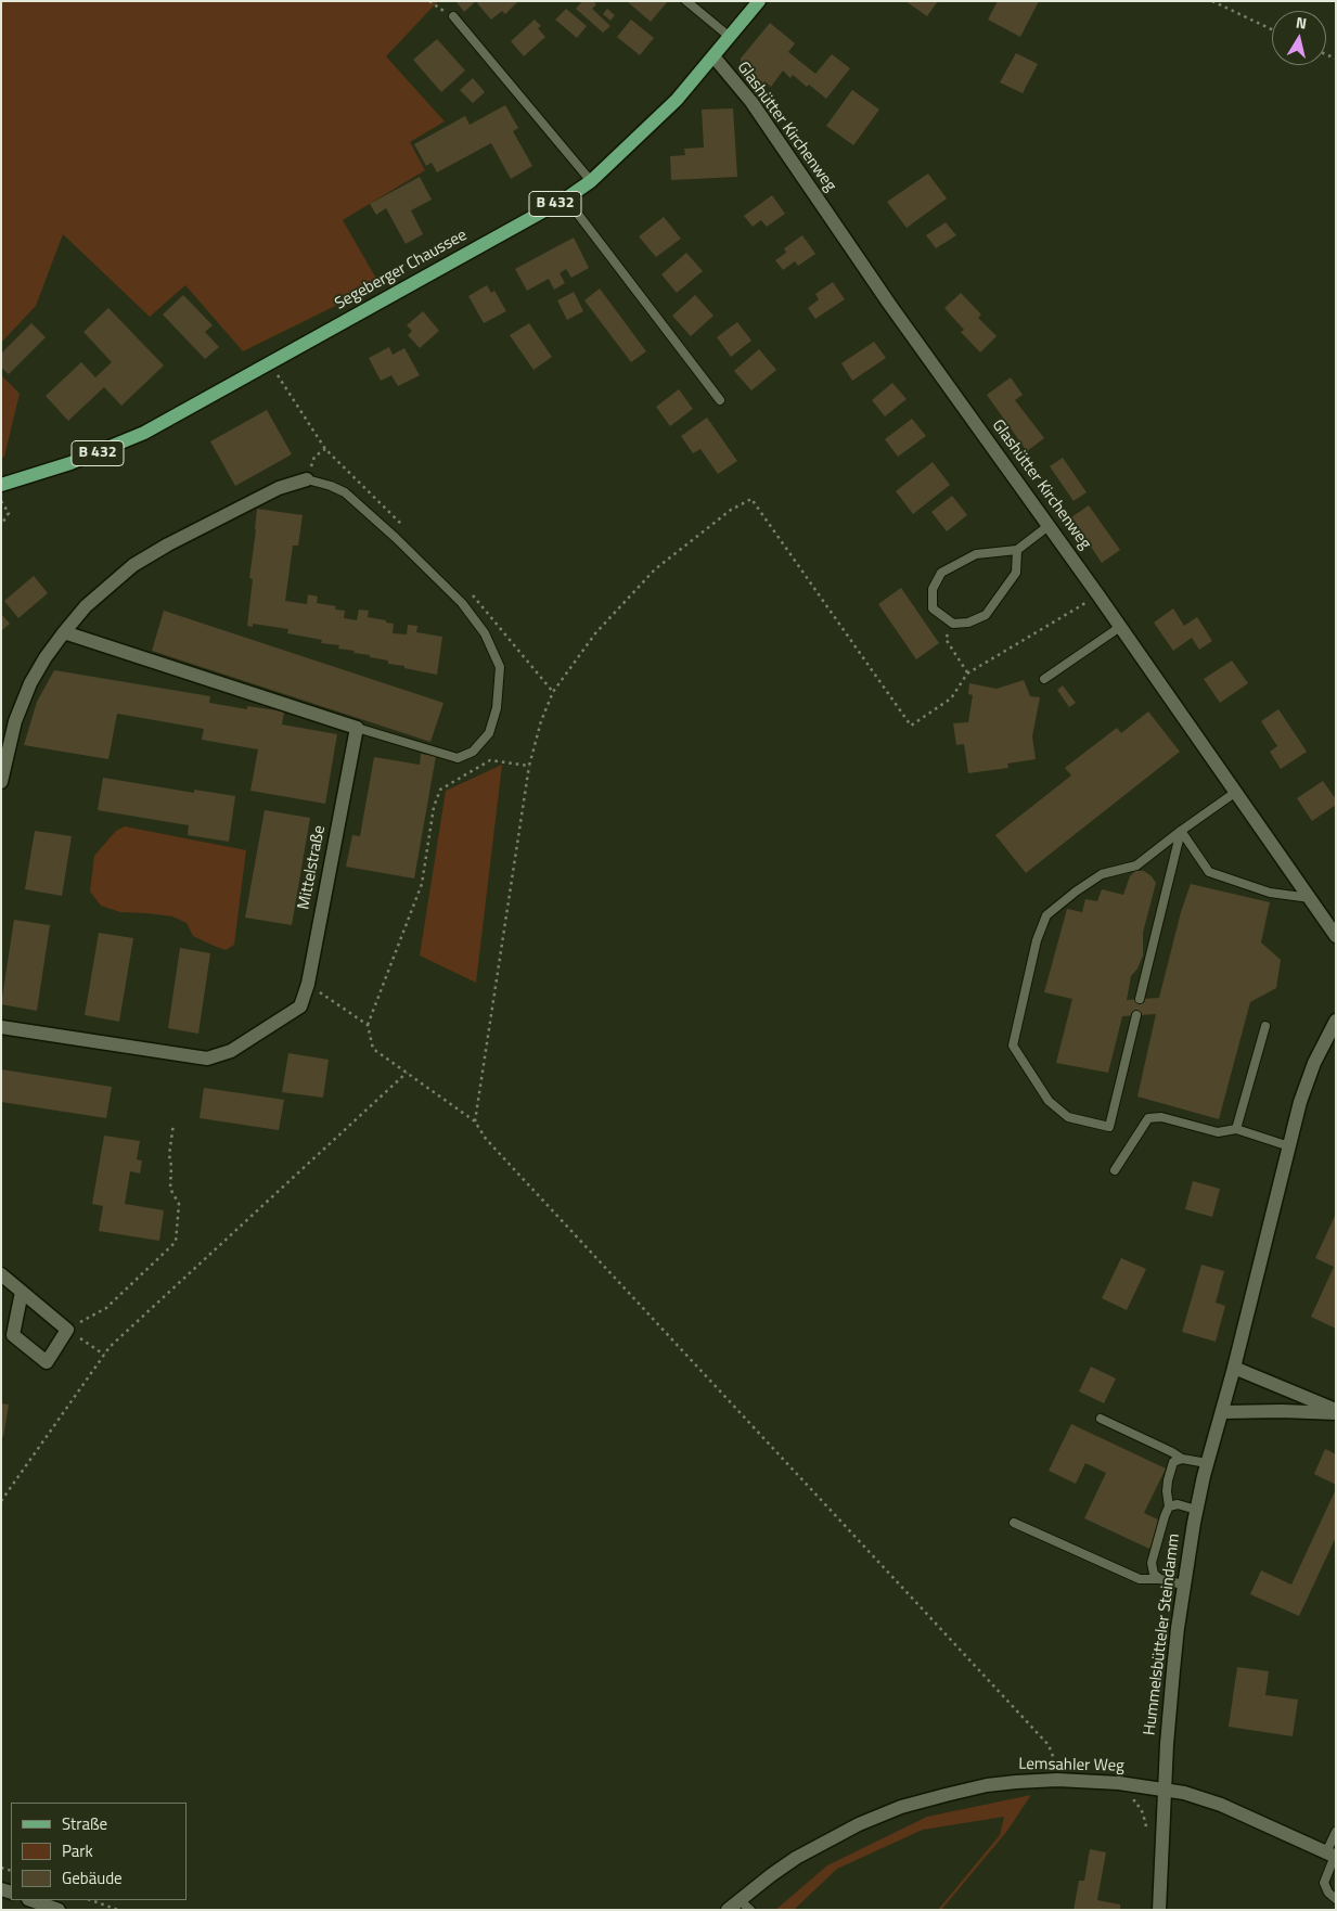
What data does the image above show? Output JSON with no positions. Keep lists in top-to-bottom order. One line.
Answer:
{"streets":{"main road":["B 432","Segeberger Chaussee"],"street":["Glashütter Kirchenweg","Mittelstraße","Hummelsbütteler Steindamm","Lemsahler Weg"]},"crossings":[["Glashütter Kirchenweg","Segeberger Chaussee"],["Hummelsbütteler Steindamm","Lemsahler Weg"]],"legend":["Straße","Park","Gebäude"],"north":"top"}
